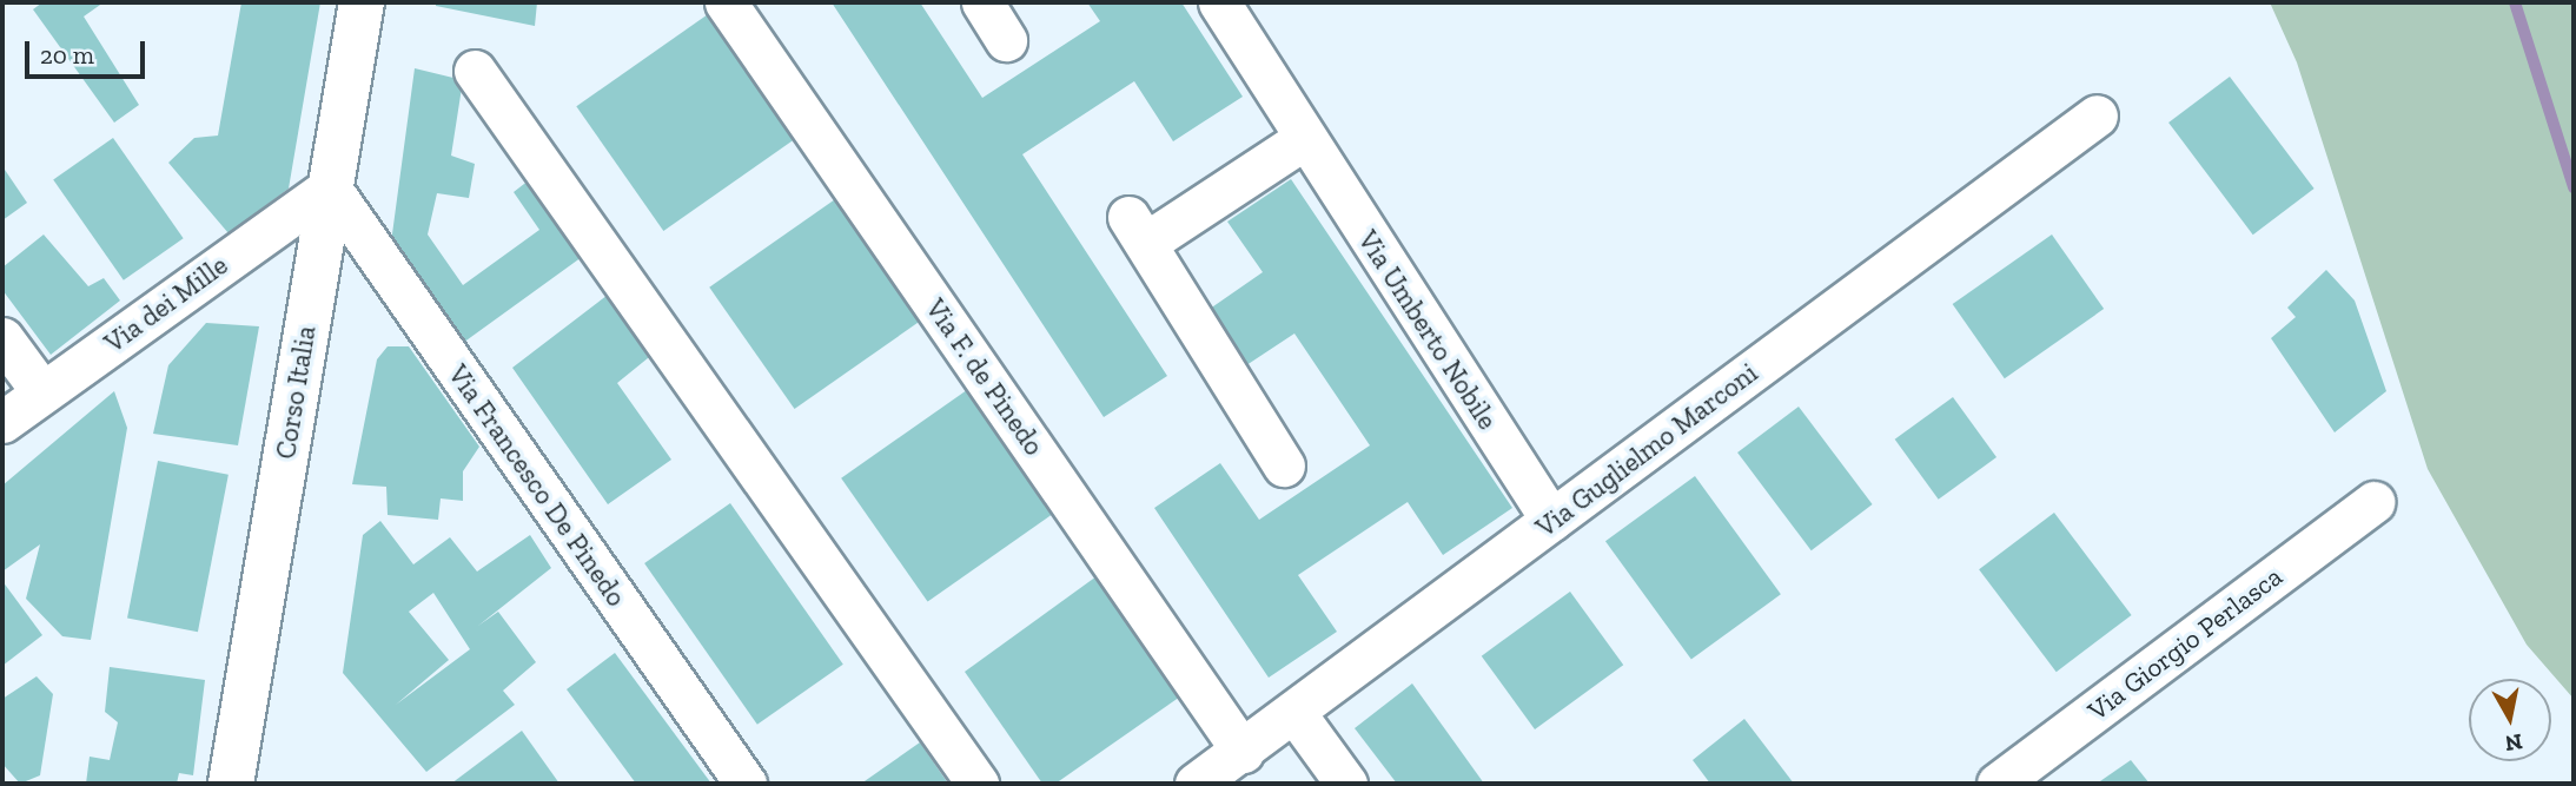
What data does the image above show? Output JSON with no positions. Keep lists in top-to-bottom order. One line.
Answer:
{"streets":{"main road":["Corso Italia"],"street":["Via dei Mille","Via Umberto Nobile","Via F. de Pinedo","Via Guglielmo Marconi","Via Francesco De Pinedo","Via Giorgio Perlasca"]},"crossings":[["Via dei Mille","Corso Italia"],["Via dei Mille","Via Francesco De Pinedo"],["Via Umberto Nobile","Via Guglielmo Marconi"],["Via F. de Pinedo","Via Guglielmo Marconi"],["Corso Italia","Via Francesco De Pinedo"]],"scale_bar":"20 m","north":"bottom"}
